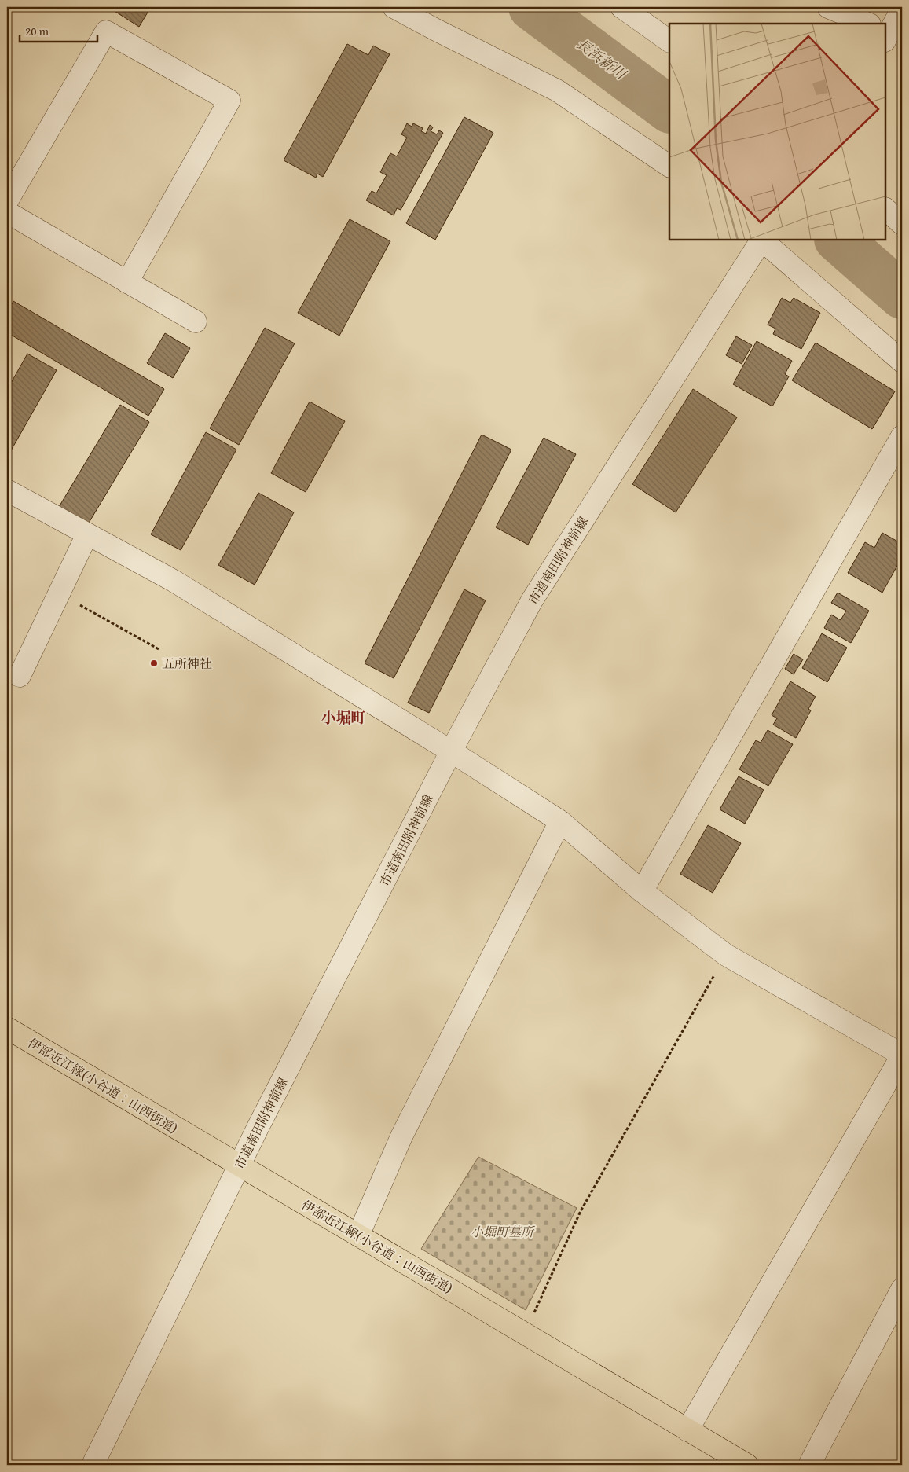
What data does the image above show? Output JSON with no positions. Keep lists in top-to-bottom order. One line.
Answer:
{"streets":{"main road":["伊部近江線(小谷道：山西街道)"],"street":["市道南田附神前線"]},"crossings":[["市道南田附神前線","伊部近江線(小谷道：山西街道)"]],"districts":["小堀町"],"water":["長浜新川"],"parks":["小堀町墓所"],"places":["五所神社"],"scale_bar":"20 m"}
